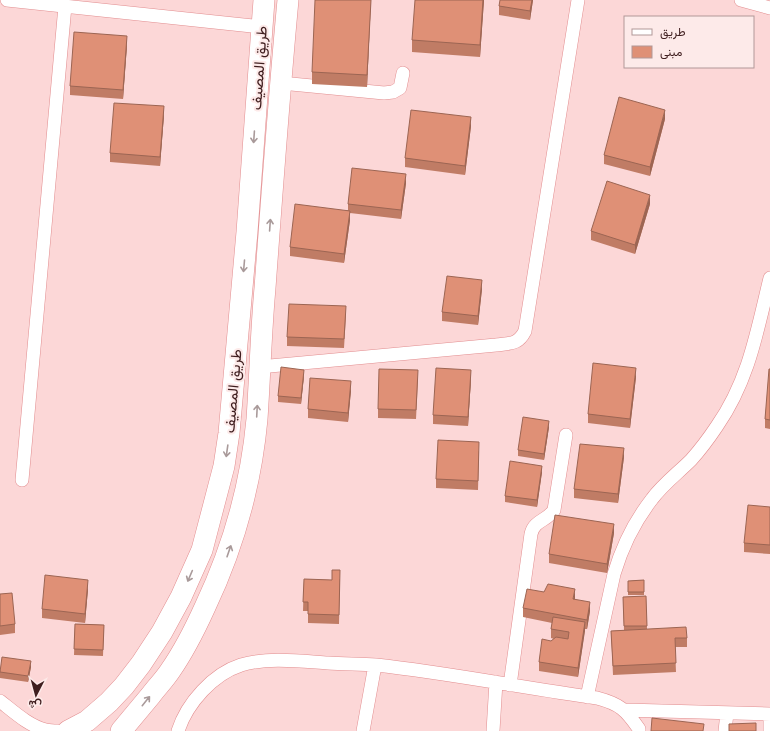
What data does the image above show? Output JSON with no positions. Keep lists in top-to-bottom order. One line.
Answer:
{"streets":{"main road":["طريق المصيف"]},"legend":["طريق","مبنى"],"north":"bottom"}
